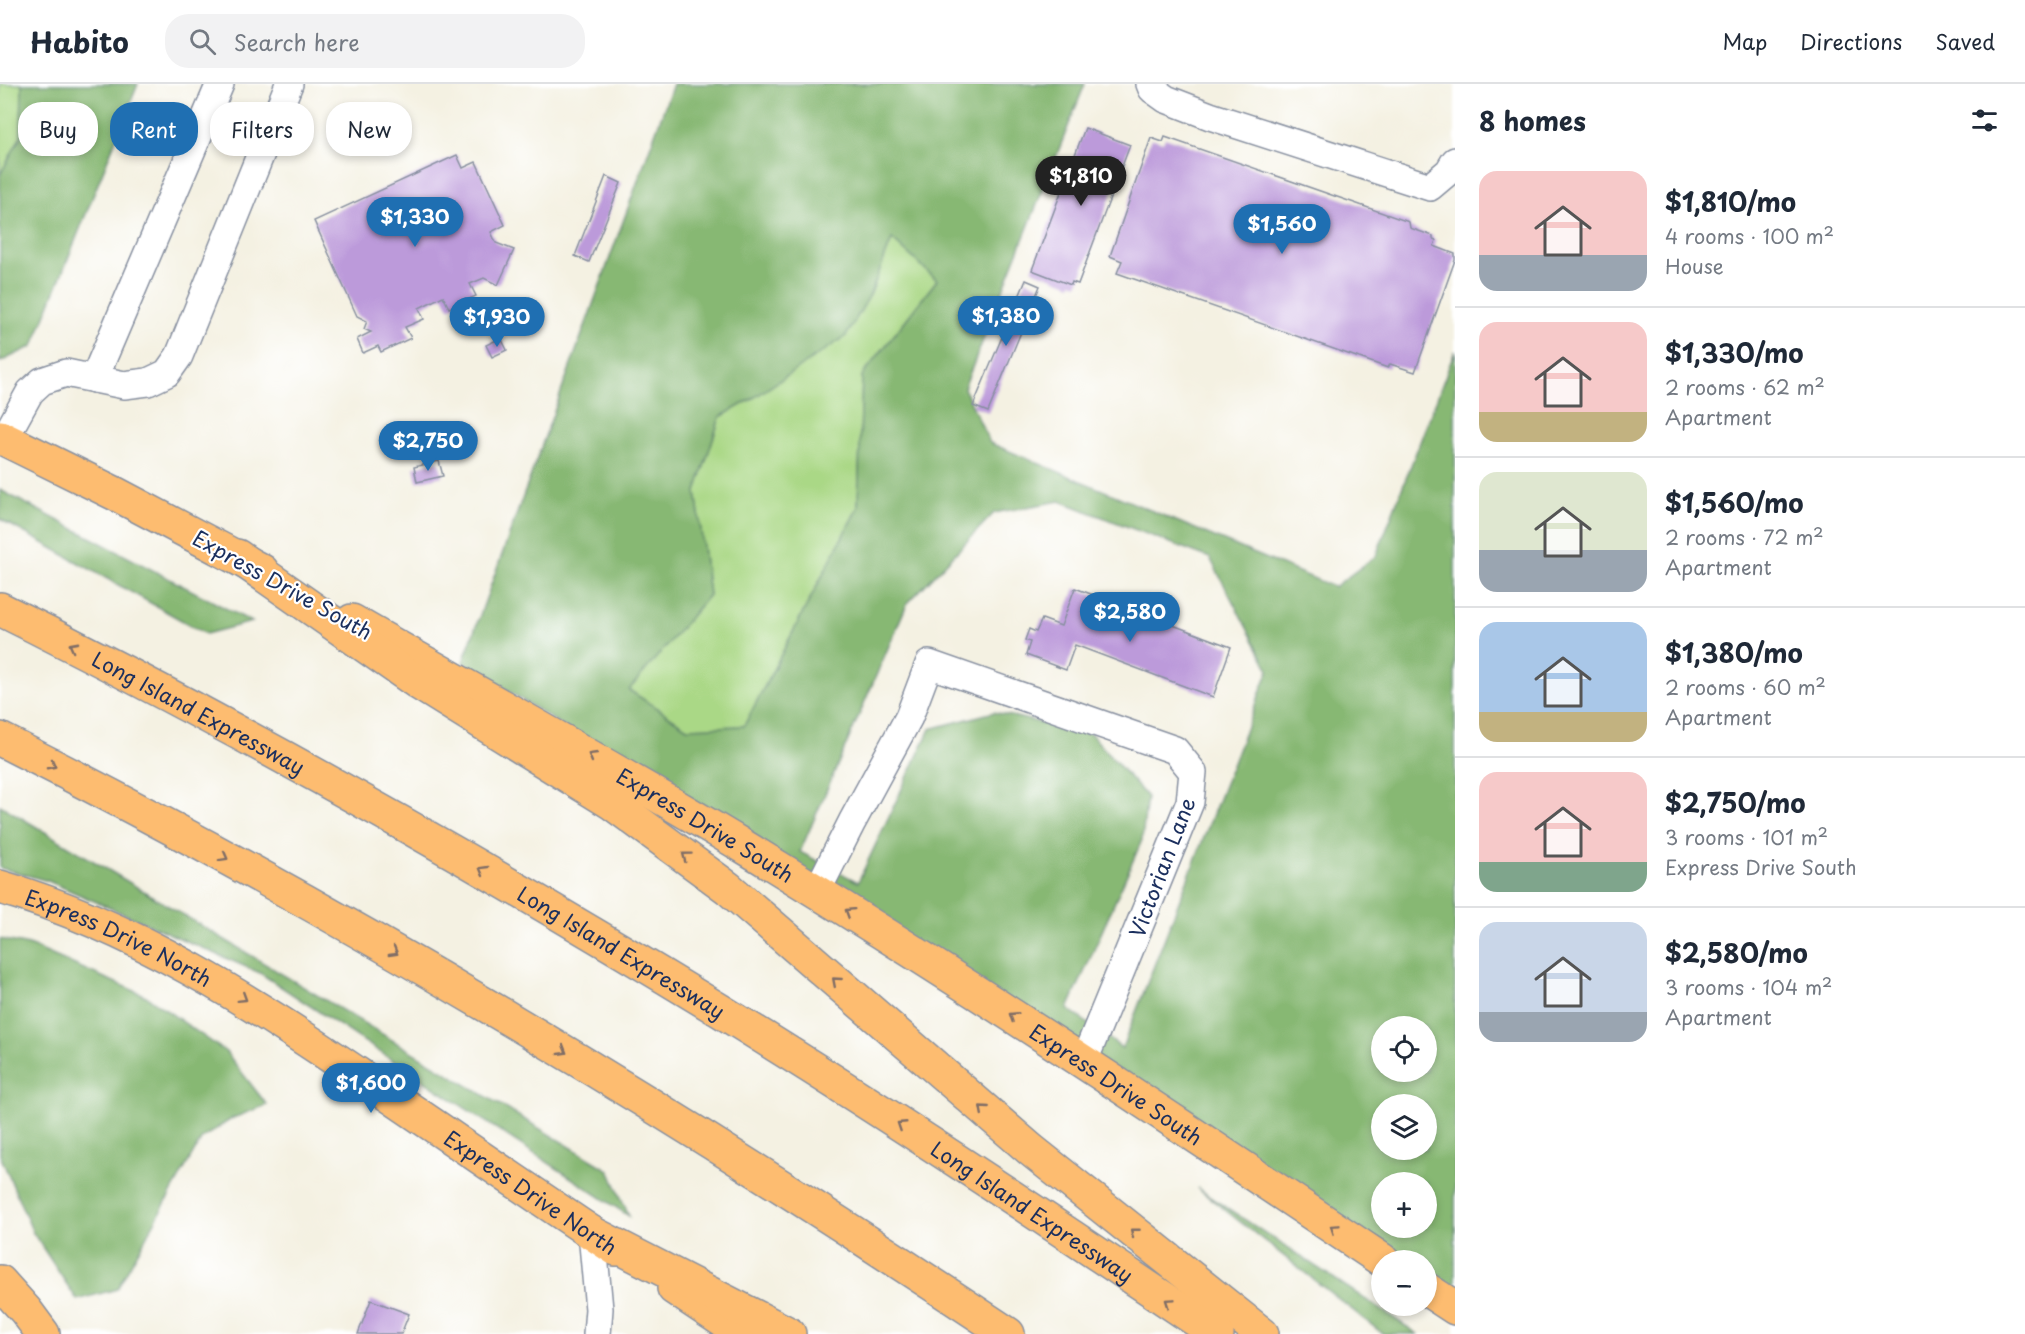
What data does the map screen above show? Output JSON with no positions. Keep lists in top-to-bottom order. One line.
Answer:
{"streets":{"main road":["Express Drive South","Long Island Expressway","Express Drive North"],"lane":["Victorian Lane"]},"crossings":[["Express Drive South","Victorian Lane"]],"page":{"header":"Habito","search":"Search here","nav":["Map","Directions","Saved"],"heading":"8 homes","chip":["Buy","Rent","Filters","New"],"price":["$1,810","$1,330","$1,560","$1,380","$1,930","$2,750","$2,580","$1,600"],"list":[{"name":"$1,810/mo","note":"4 rooms · 100 m² · House"},{"name":"$1,330/mo","note":"2 rooms · 62 m² · Apartment"},{"name":"$1,560/mo","note":"2 rooms · 72 m² · Apartment"},{"name":"$1,380/mo","note":"2 rooms · 60 m² · Apartment"},{"name":"$2,750/mo","note":"3 rooms · 101 m² · Express Drive South"},{"name":"$2,580/mo","note":"3 rooms · 104 m² · Apartment"}],"map_buttons":["+","−"]}}
